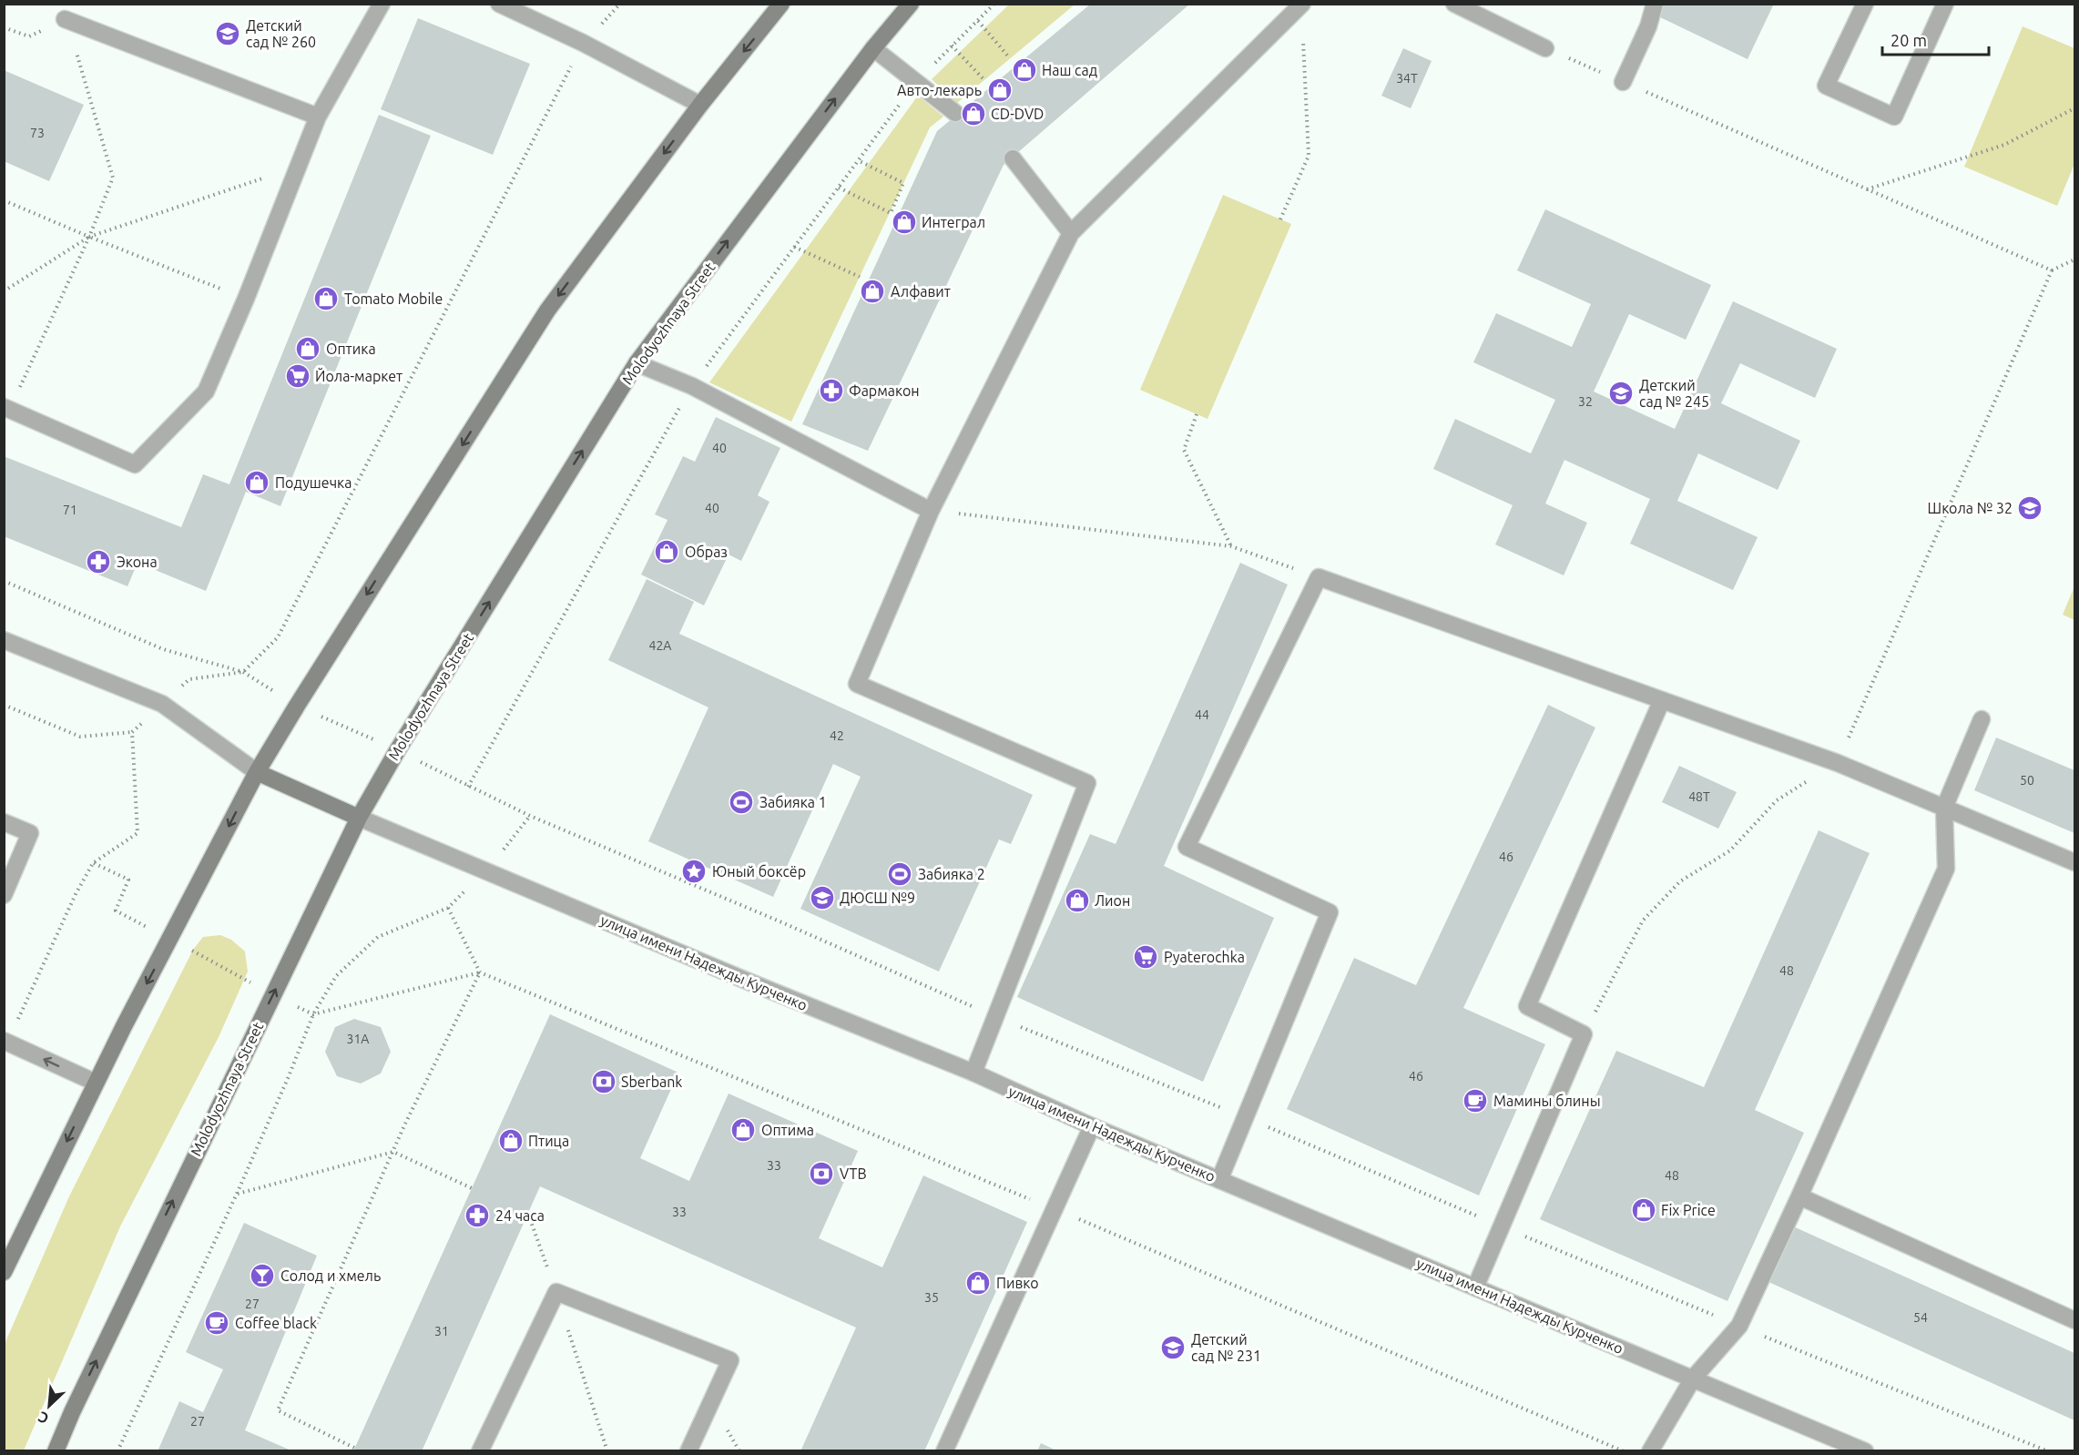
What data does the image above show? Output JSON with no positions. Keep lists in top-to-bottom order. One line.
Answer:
{"streets":{"main road":["Molodyozhnaya Street"],"street":["улица имени Надежды Курченко"]},"crossings":[["Molodyozhnaya Street","улица имени Надежды Курченко"]],"places":{"school or university":["Детский сад № 260","Детский сад № 245","Школа № 32","ДЮСШ №9","Детский сад № 231"],"shop":["Наш сад","Авто-лекарь","CD-DVD","Интеграл","Алфавит","Tomato Mobile","Оптика","Подушечка","Образ","Лион","Оптима","Птица","Fix Price","Пивко"],"supermarket":["Йола-маркет","Pyaterochka"],"pharmacy":["Фармакон","Экона","24 часа"],"sports":["Забияка 1","Забияка 2"],"place":["Юный боксёр"],"bank":["Sberbank","VTB"],"cafe":["Мамины блины","Coffee black"],"bar":["Солод и хмель"]},"house_numbers":["34Т","73","32","40","40","71","42А","44","42","50","48Т","46","48","31А","46","33","48","33","35","27","54","31","27"],"scale_bar":"20 m","north":"bottom left"}
